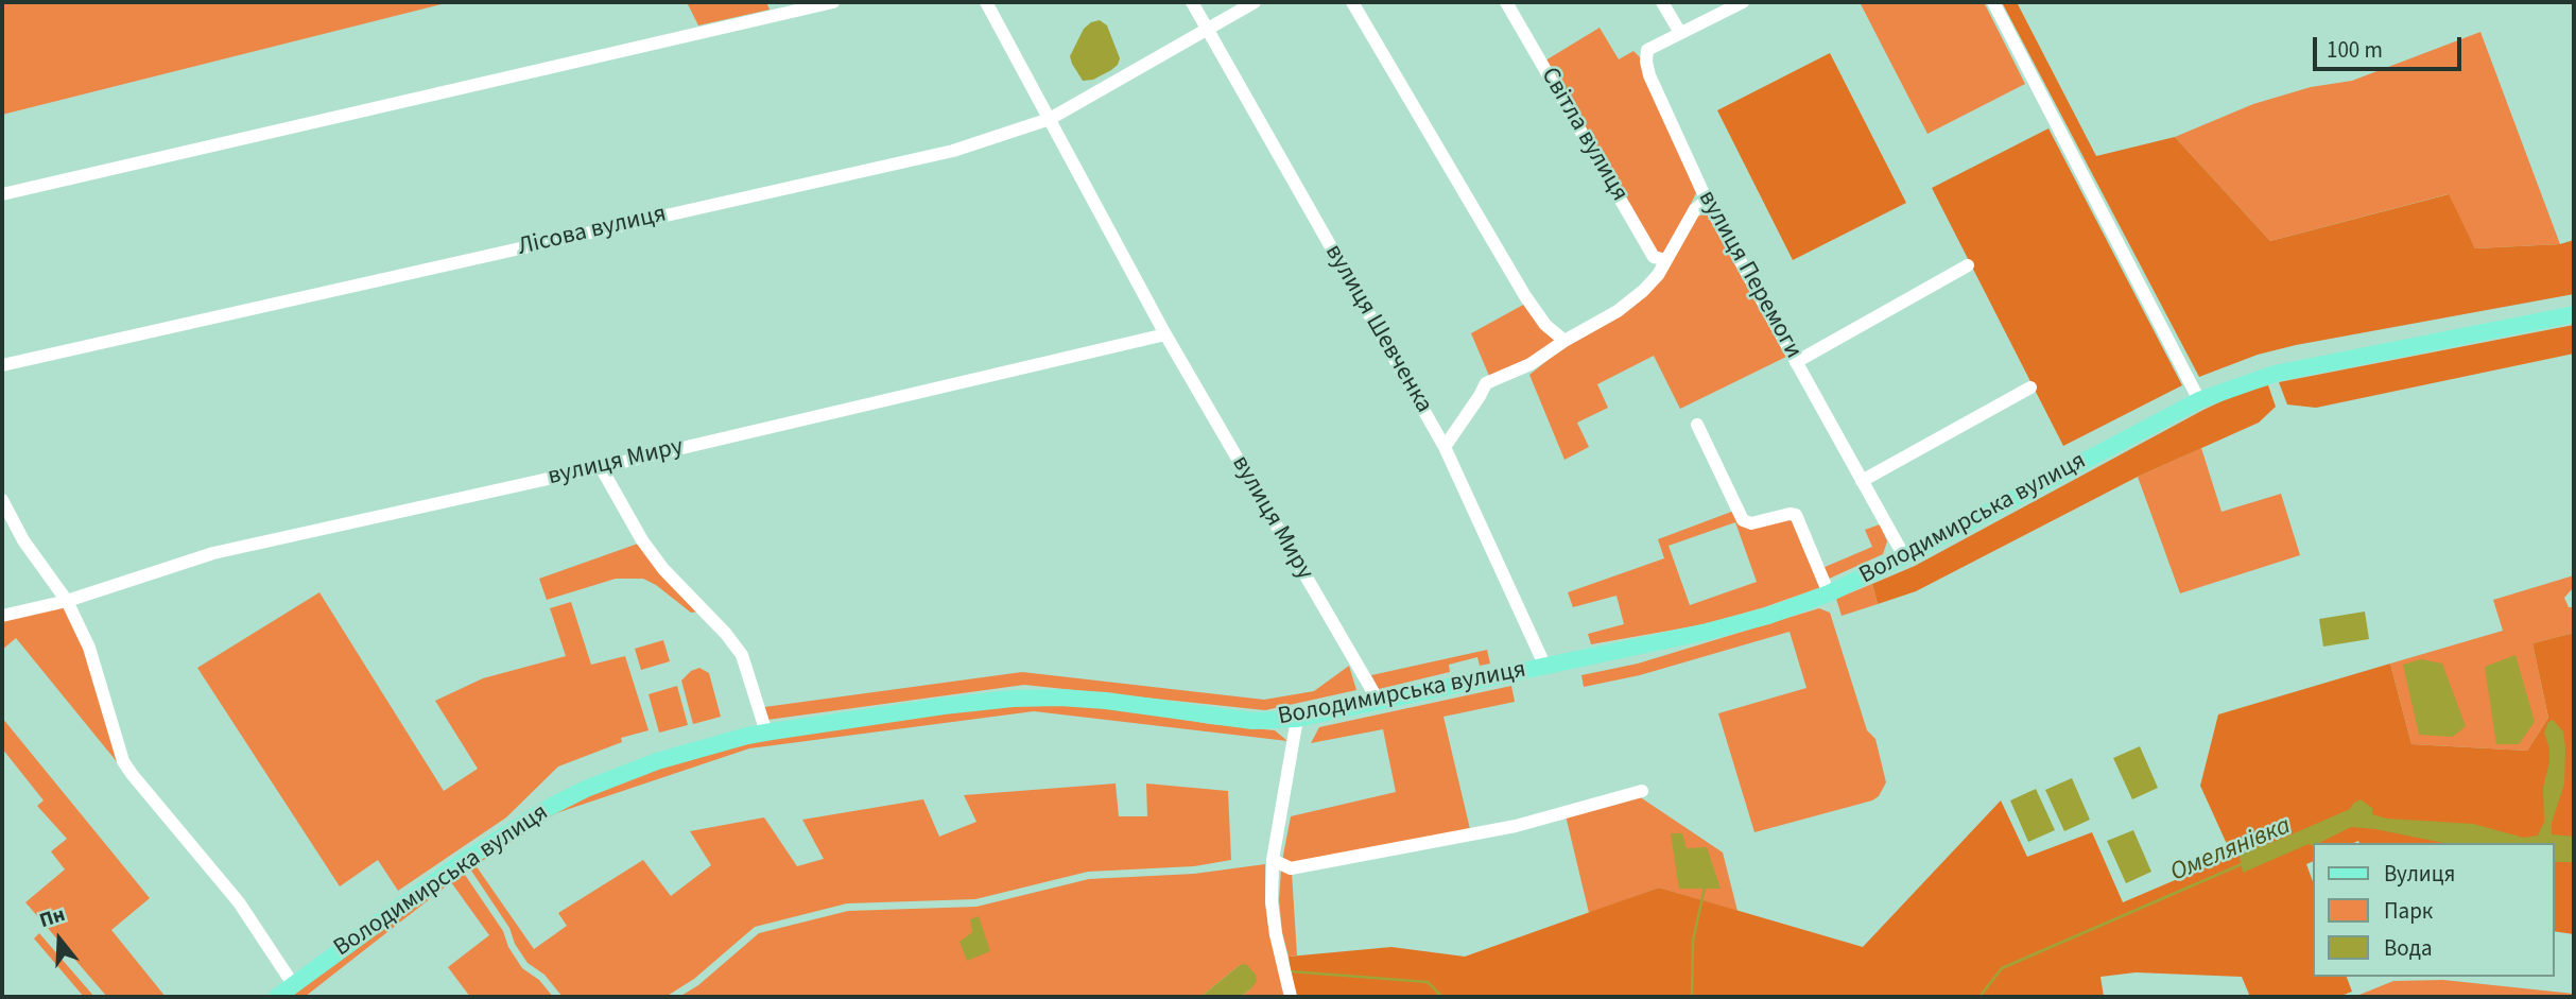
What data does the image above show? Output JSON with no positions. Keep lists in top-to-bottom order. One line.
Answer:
{"streets":{"main road":["Володимирська вулиця"],"street":["Світла вулиця","Лісова вулиця","вулиця Перемоги","вулиця Шевченка","вулиця Миру"]},"crossings":[["Лісова вулиця","вулиця Шевченка"],["Лісова вулиця","вулиця Миру"],["вулиця Перемоги","Володимирська вулиця"],["вулиця Шевченка","Володимирська вулиця"],["вулиця Миру","Володимирська вулиця"]],"water":["Омелянівка"],"legend":["Вулиця","Парк","Вода"],"scale_bar":"100 m","north":"top"}
